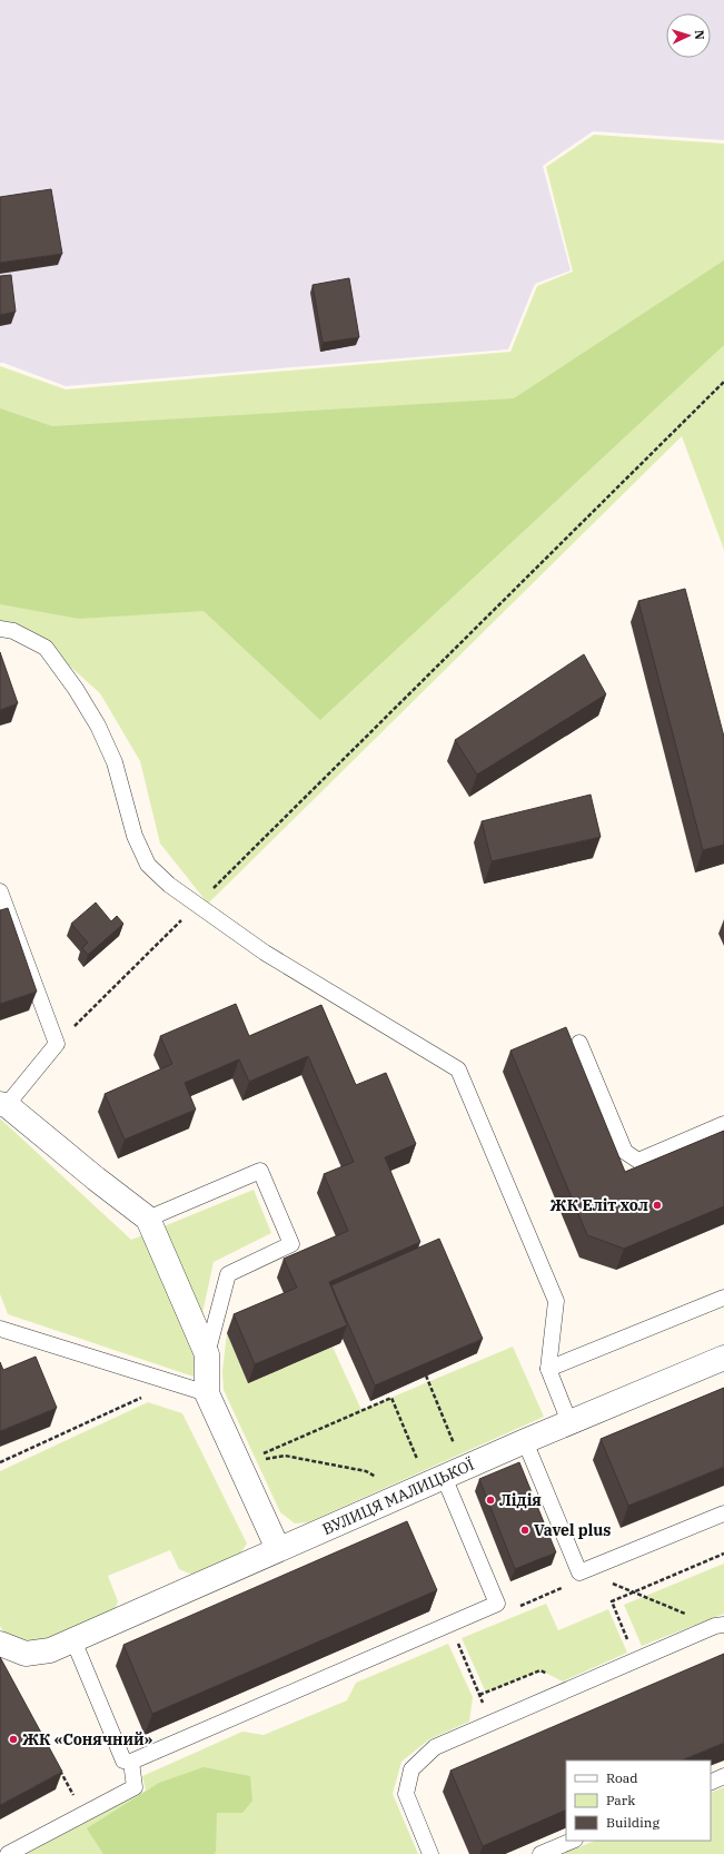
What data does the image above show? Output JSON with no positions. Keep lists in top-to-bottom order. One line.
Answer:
{"streets":{"street":["ВУЛИЦЯ МАЛИЦЬКОЇ"]},"places":["ЖК Еліт хол","Лідія","Vavel plus","ЖК «Сонячний»"],"legend":["Road","Park","Building"],"north":"right"}
